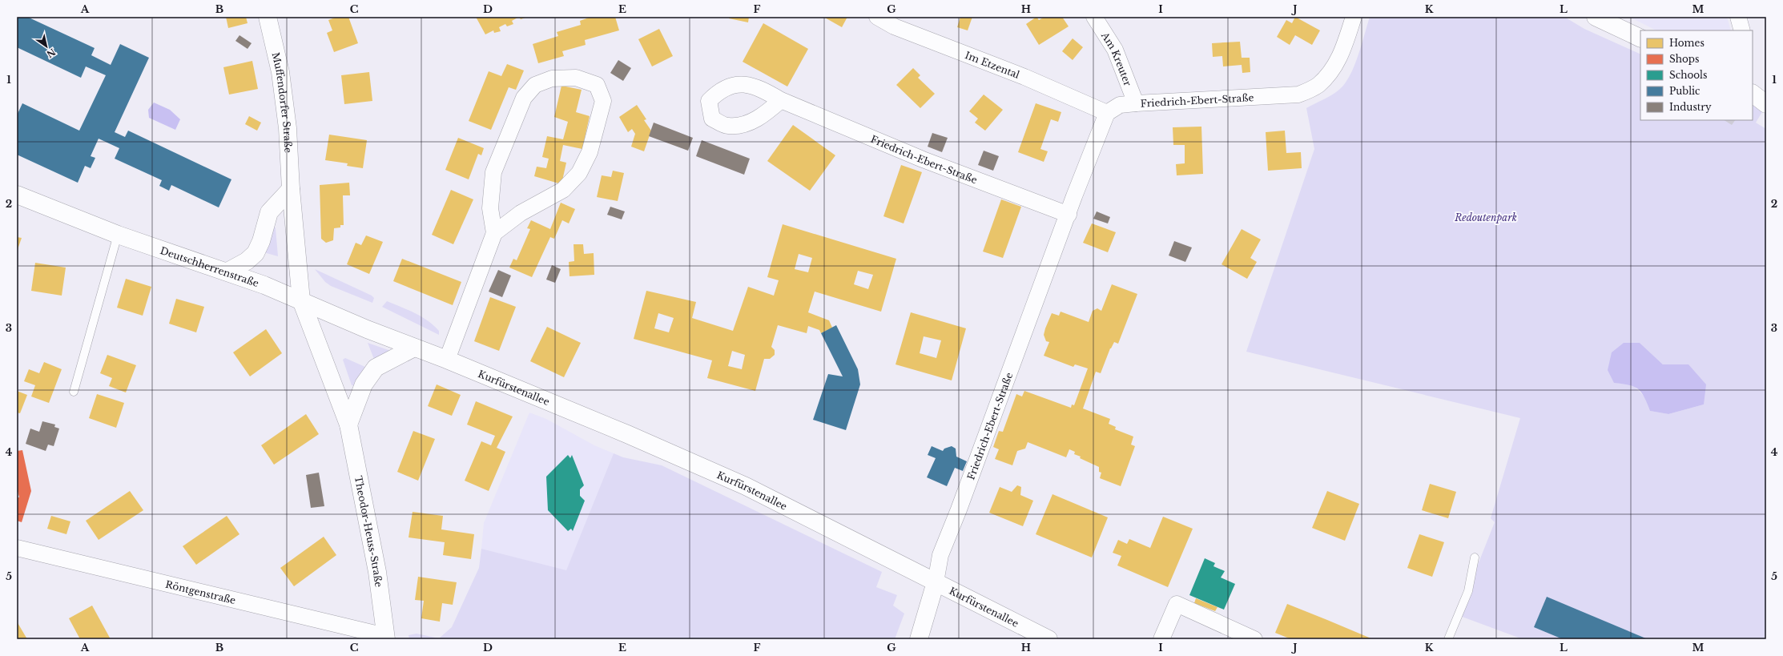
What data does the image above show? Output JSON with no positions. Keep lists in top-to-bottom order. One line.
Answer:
{"streets":{"street":["Am Kreuter","Im Etzental","Friedrich-Ebert-Straße","Muffendorfer Straße","Deutschherrenstraße","Kurfürstenallee","Theodor-Heuss-Straße","Röntgenstraße"]},"crossings":[["Am Kreuter","Friedrich-Ebert-Straße"],["Im Etzental","Friedrich-Ebert-Straße"],["Friedrich-Ebert-Straße","Kurfürstenallee"],["Muffendorfer Straße","Deutschherrenstraße"],["Muffendorfer Straße","Kurfürstenallee"],["Muffendorfer Straße","Theodor-Heuss-Straße"],["Deutschherrenstraße","Kurfürstenallee"],["Deutschherrenstraße","Theodor-Heuss-Straße"],["Kurfürstenallee","Theodor-Heuss-Straße"],["Theodor-Heuss-Straße","Röntgenstraße"]],"parks":["Redoutenpark"],"legend":["Homes","Shops","Schools","Public","Industry"],"north":"bottom right","grid":{"columns":["A","B","C","D","E","F","G","H","I","J","K","L","M"],"rows":["1","2","3","4","5"]}}
